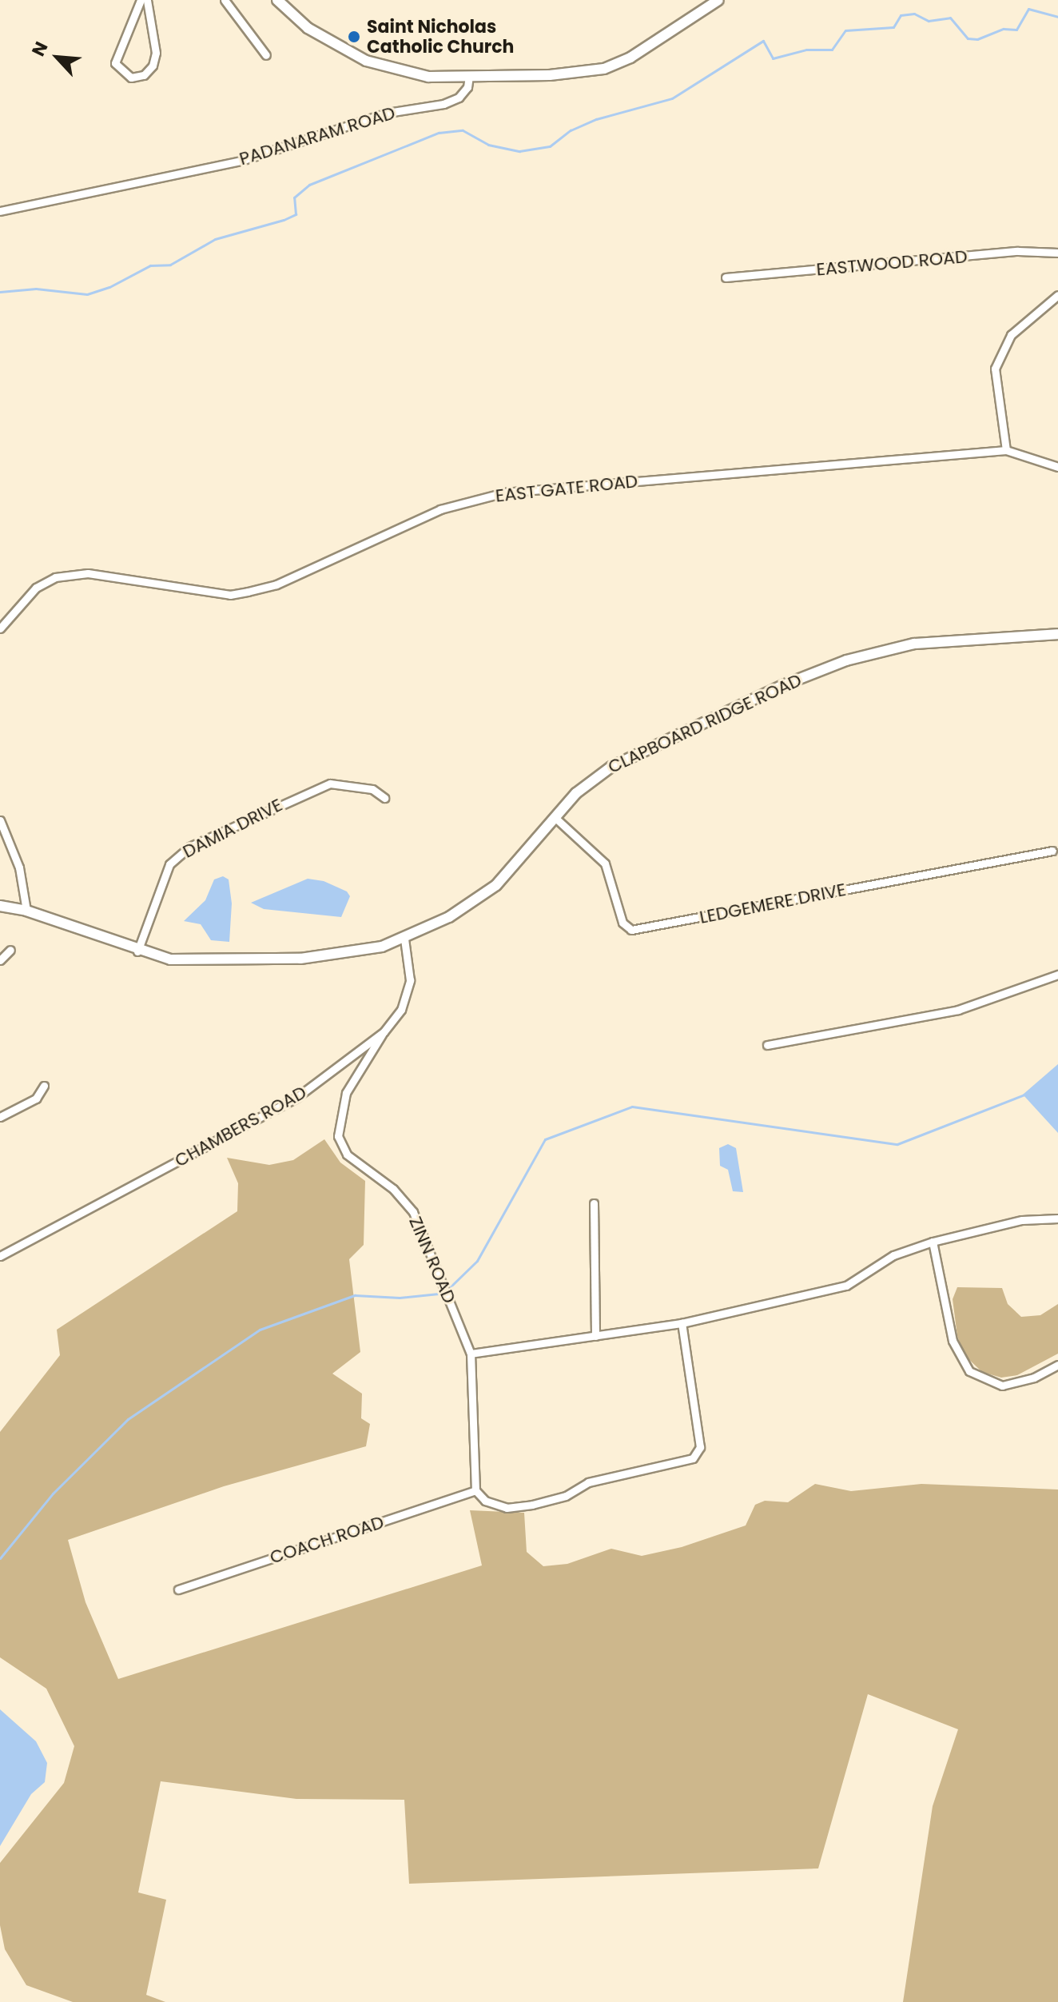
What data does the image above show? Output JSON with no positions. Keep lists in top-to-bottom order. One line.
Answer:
{"streets":{"main road":["CLAPBOARD RIDGE ROAD"],"street":["PADANARAM ROAD","EASTWOOD ROAD","EAST GATE ROAD","DAMIA DRIVE","LEDGEMERE DRIVE","CHAMBERS ROAD","ZINN ROAD","COACH ROAD"]},"crossings":[["CLAPBOARD RIDGE ROAD","DAMIA DRIVE"],["CLAPBOARD RIDGE ROAD","LEDGEMERE DRIVE"],["CLAPBOARD RIDGE ROAD","CHAMBERS ROAD"],["CHAMBERS ROAD","ZINN ROAD"],["ZINN ROAD","COACH ROAD"]],"places":["Saint Nicholas Catholic Church"],"north":"top left"}
